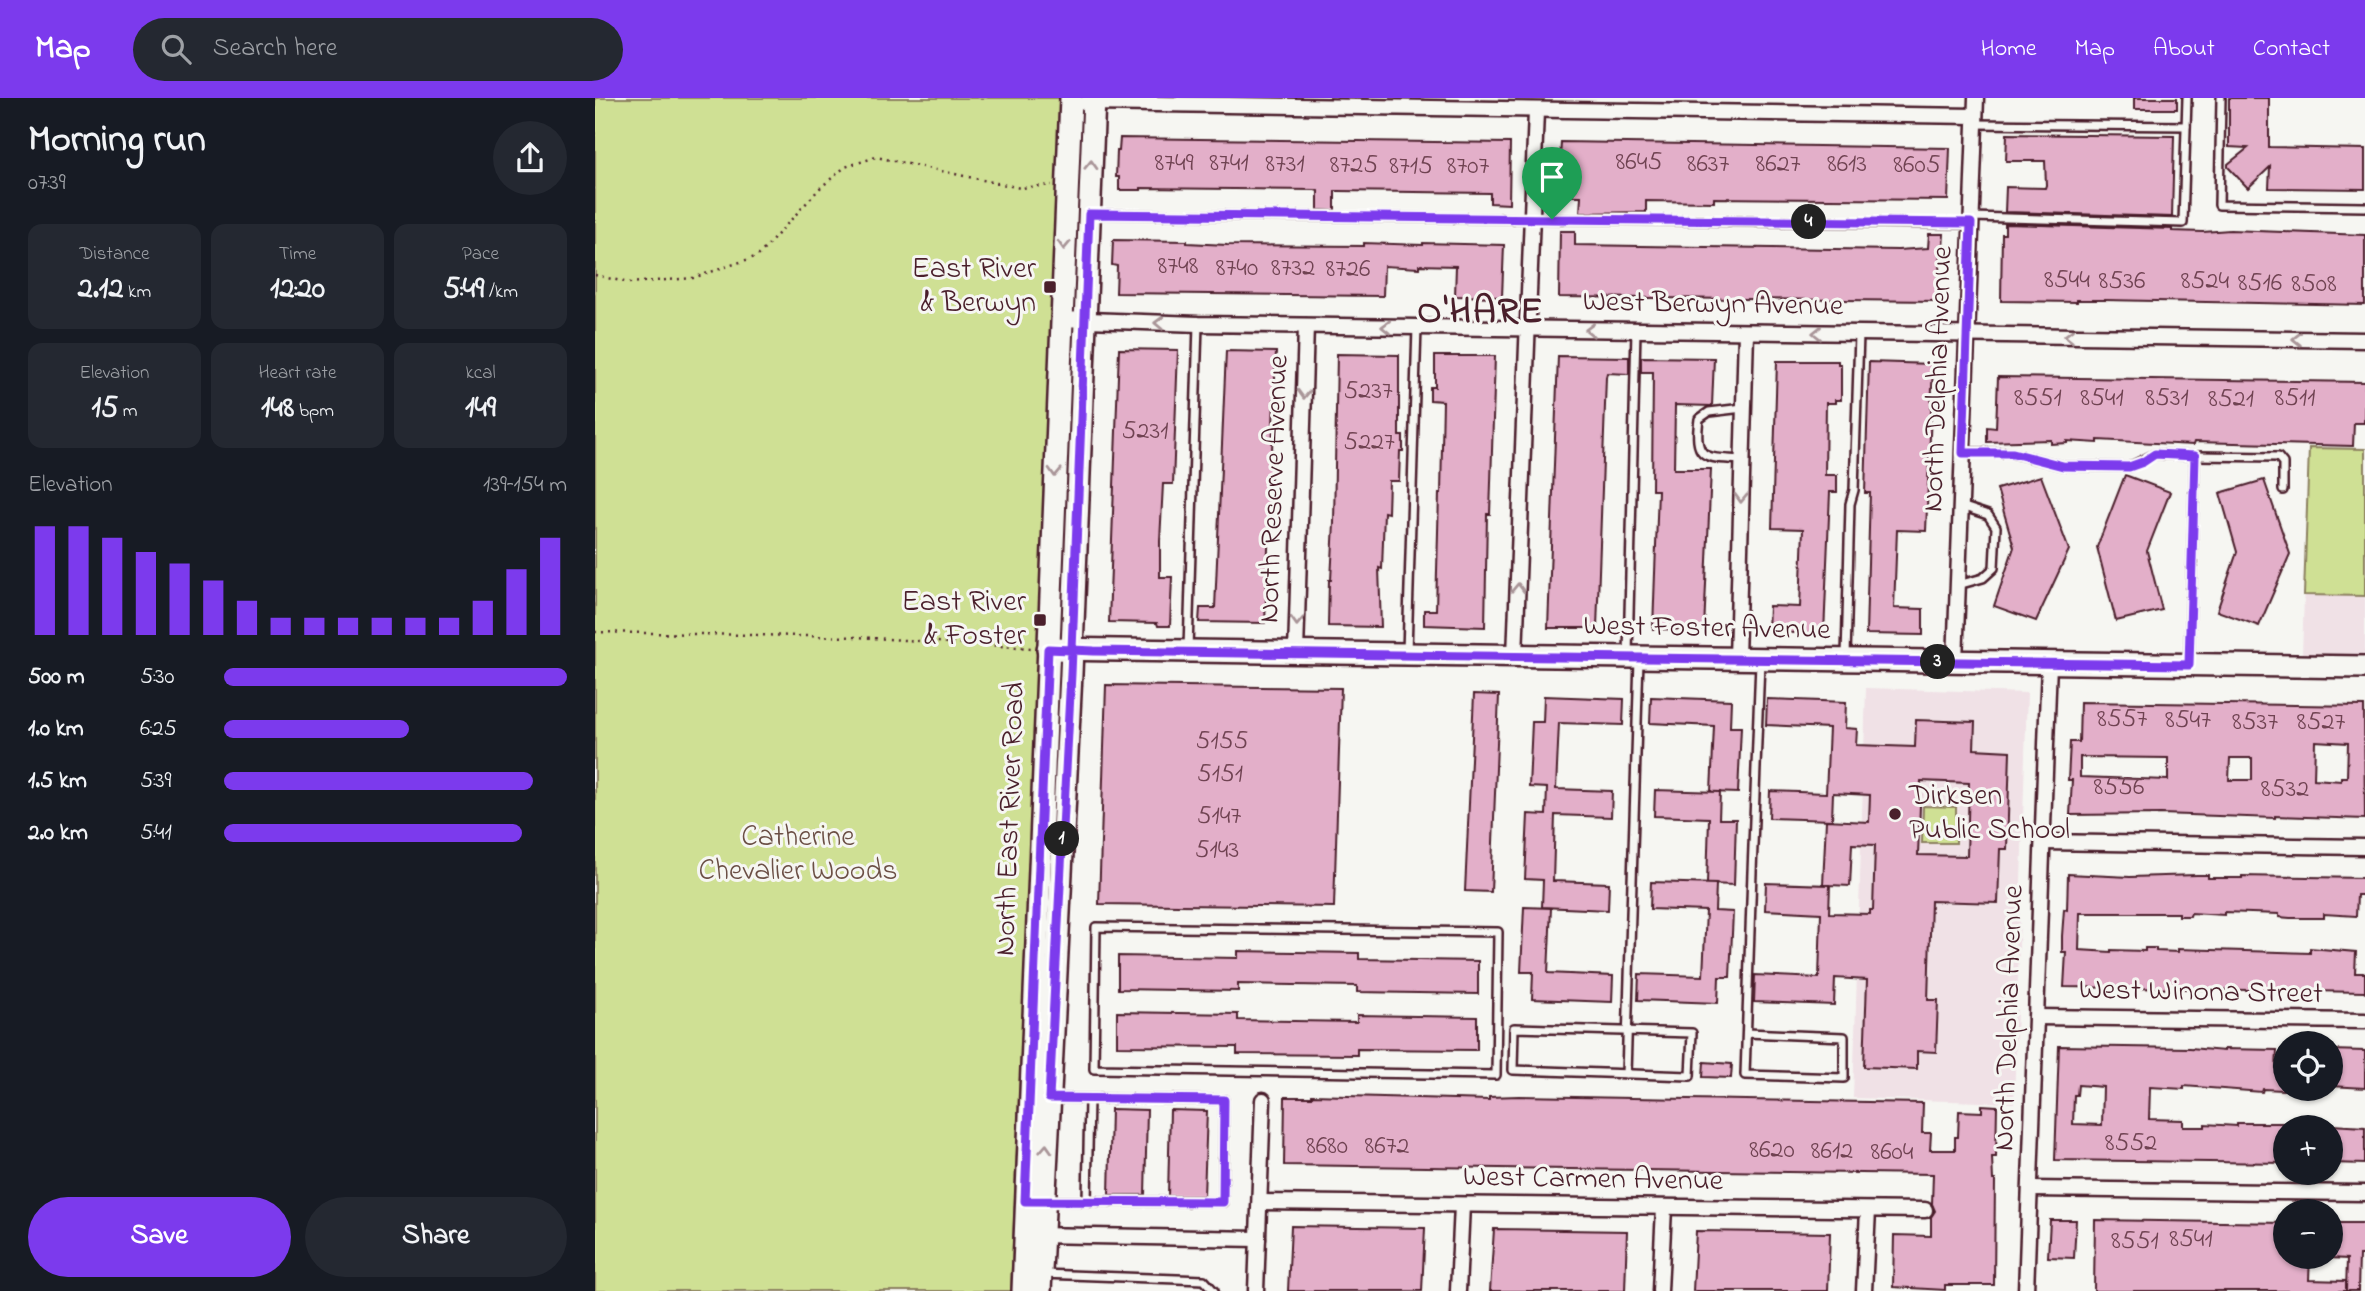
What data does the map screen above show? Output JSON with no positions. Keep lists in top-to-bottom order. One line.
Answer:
{"streets":{"main road":["West Foster Avenue","North East River Road"],"street":["West Berwyn Avenue","North Delphia Avenue","North Reserve Avenue","West Winona Street","West Carmen Avenue"]},"crossings":[["West Berwyn Avenue","North Delphia Avenue"],["West Berwyn Avenue","North Reserve Avenue"],["West Berwyn Avenue","North East River Road"],["North Delphia Avenue","West Foster Avenue"],["North Delphia Avenue","West Winona Street"],["North Reserve Avenue","West Foster Avenue"],["West Foster Avenue","North East River Road"]],"one_way":["West Berwyn Avenue","North Reserve Avenue"],"districts":["O'HARE"],"parks":["Catherine Chevalier Woods"],"places":{"transit":["East River & Berwyn","East River & Foster"],"other":["Dirksen Public School"]},"house_numbers":["8645","8749","8741","8731","8637","8627","8613","8725","8605","8715","8707","8748","8740","8732","8726","8544","8536","8524","8516","8508","5237","8551","8541","8531","8511","8521","5231","5227","8557","8547","8537","8527","5155","5151","8556","8532","5147","5143","8552","8680","8672","8620","8612","8604","8541","8551"],"page":{"header":"Map","search":"Search here","nav":["Home","Map","About","Contact"],"heading":["Morning run","07:39"],"pins":["4","3","1"],"stats":[["Distance","2.12 km"],["Time","12:20"],["Pace","5:49 /km"],["Elevation","15 m"],["Heart rate","148 bpm"],["kcal","149"]],"chart":["Elevation","139–154 m"],"list":[{"name":"500 m","note":"5:30"},{"name":"1.0 km","note":"6:25"},{"name":"1.5 km","note":"5:39"},{"name":"2.0 km","note":"5:41"}],"map_buttons":["+","−"],"buttons":["Save","Share"]}}
